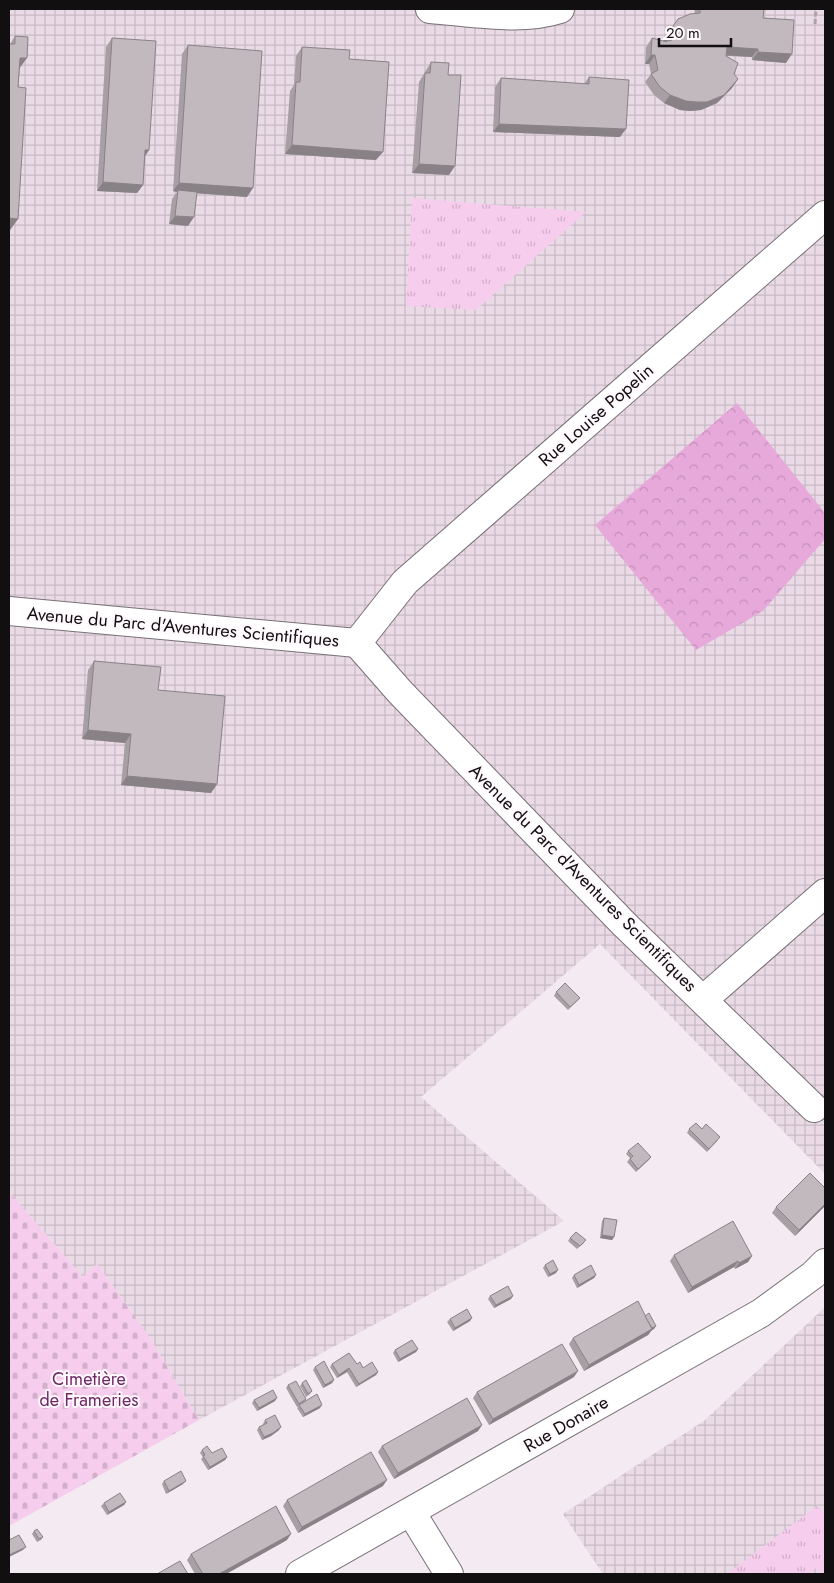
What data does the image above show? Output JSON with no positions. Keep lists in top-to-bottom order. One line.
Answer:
{"streets":{"street":["Rue Louise Popelin","Avenue du Parc d'Aventures Scientifiques","Rue Donaire"]},"crossings":[["Rue Louise Popelin","Avenue du Parc d'Aventures Scientifiques"]],"parks":["Cimetière de Frameries"],"scale_bar":"20 m"}
